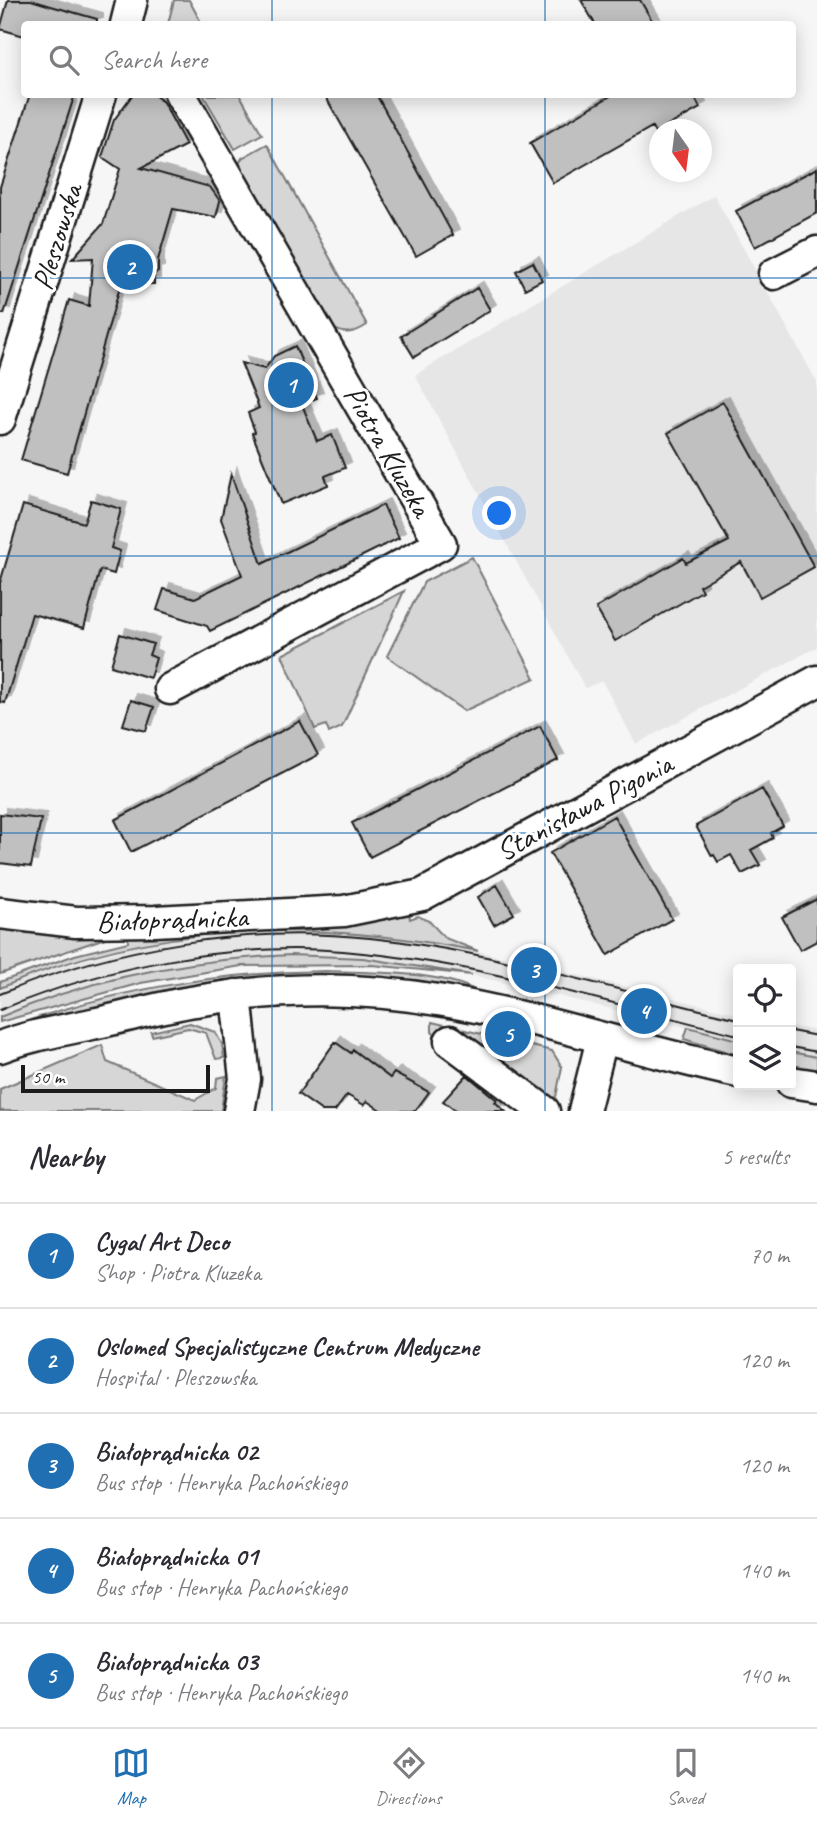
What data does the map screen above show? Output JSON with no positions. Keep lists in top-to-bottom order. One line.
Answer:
{"streets":{"street":["Pleszowska","Piotra Kluzeka","Stanisława Pigonia","Białoprądnicka"]},"crossings":[["Stanisława Pigonia","Białoprądnicka"]],"scale_bar":"50 m","north":"bottom","page":{"search":"Search here","pins":["2","1","3","4","5"],"scale":"50 m","heading":["Nearby","5 results"],"list":[{"mark":"1","name":"Cygal Art Deco","note":"Shop · Piotra Kluzeka","value":"70 m"},{"mark":"2","name":"Oslomed Specjalistyczne Centrum Medyczne","note":"Hospital · Pleszowska","value":"120 m"},{"mark":"3","name":"Białoprądnicka 02","note":"Bus stop · Henryka Pachońskiego","value":"120 m"},{"mark":"4","name":"Białoprądnicka 01","note":"Bus stop · Henryka Pachońskiego","value":"140 m"},{"mark":"5","name":"Białoprądnicka 03","note":"Bus stop · Henryka Pachońskiego","value":"140 m"}],"nav":["Map","Directions","Saved"]}}
